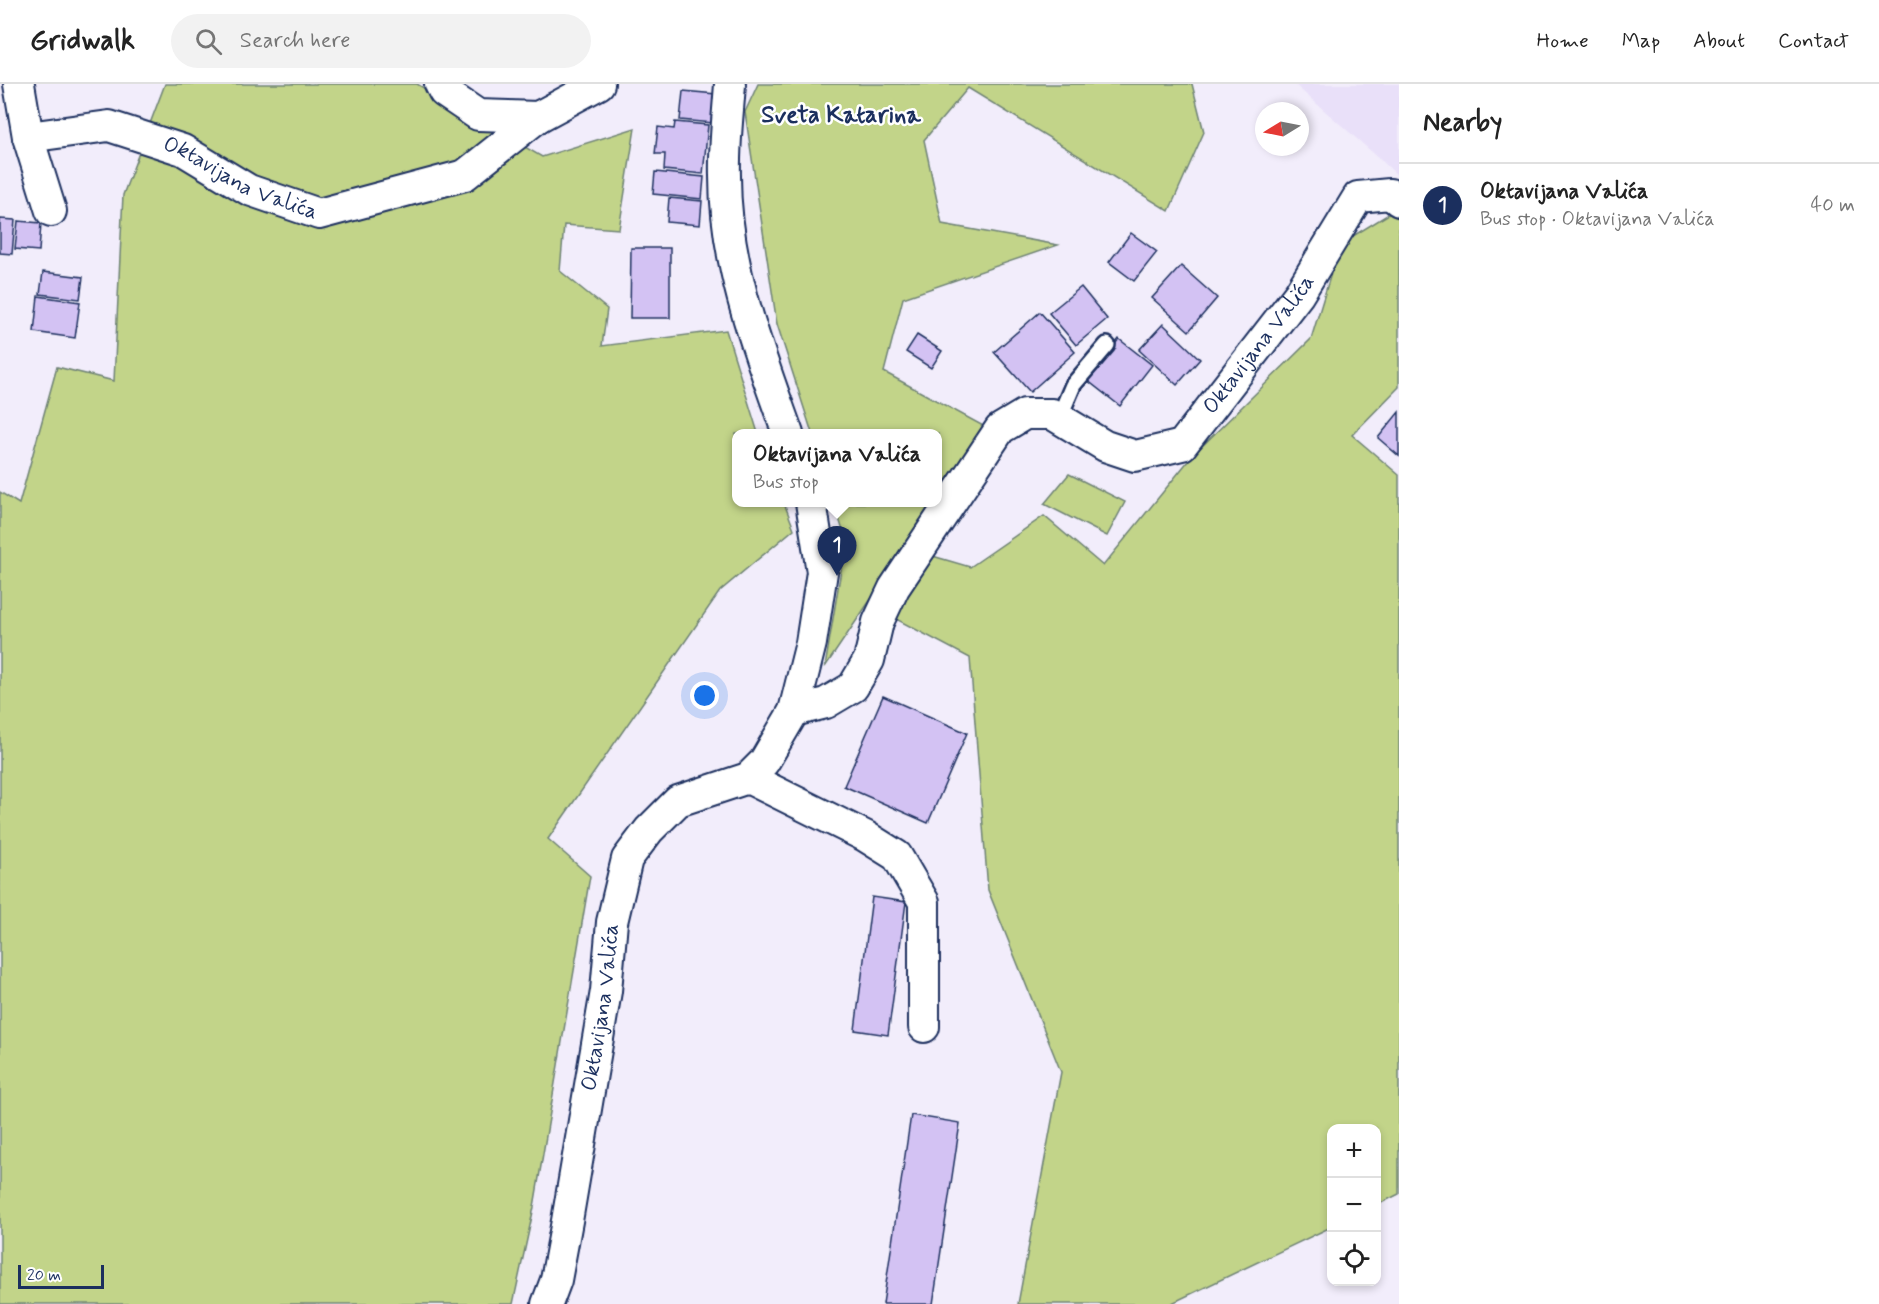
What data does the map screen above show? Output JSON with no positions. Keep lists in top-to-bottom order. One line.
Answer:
{"streets":{"street":["Oktavijana Valića"]},"districts":["Sveta Katarina"],"scale_bar":"20 m","north":"left","page":{"header":"Gridwalk","search":"Search here","nav":["Home","Map","About","Contact"],"heading":"Nearby","list":[{"mark":"1","name":"Oktavijana Valića","note":"Bus stop · Oktavijana Valića","value":"40 m"}],"popup":["Oktavijana Valića","Bus stop"],"pins":"1","map_buttons":["+","−"],"scale":"20 m"}}
